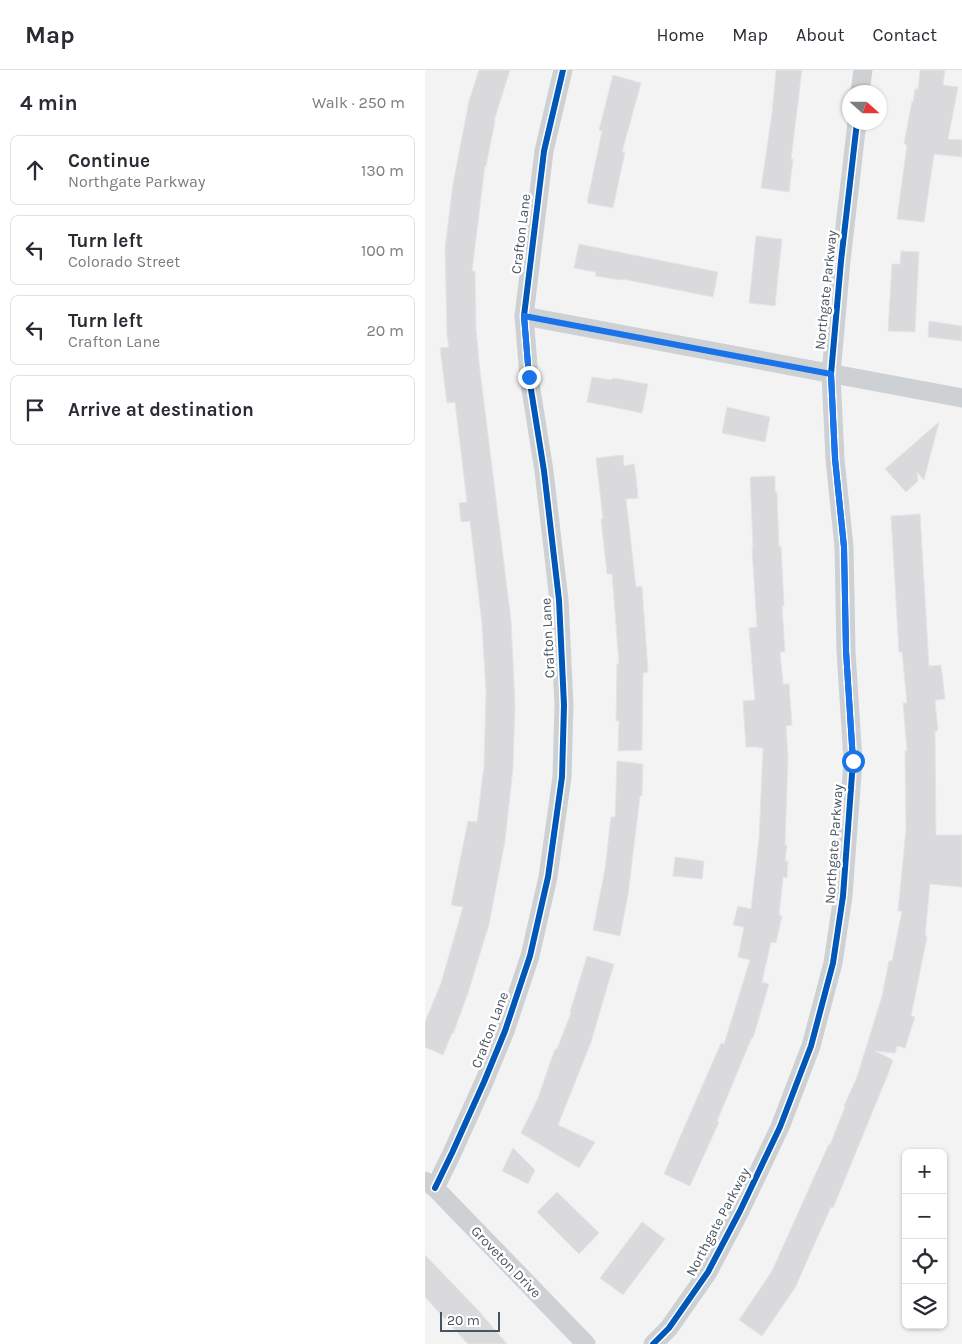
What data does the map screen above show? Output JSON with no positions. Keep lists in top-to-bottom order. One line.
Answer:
{"streets":{"street":["Crafton Lane","Northgate Parkway","Groveton Drive"]},"crossings":[["Crafton Lane","Groveton Drive"]],"scale_bar":"20 m","north":"right","page":{"header":"Map","nav":["Home","Map","About","Contact"],"heading":["4 min","Walk · 250 m"],"list":[["Continue","Northgate Parkway","130 m"],["Turn left","Colorado Street","100 m"],["Turn left","Crafton Lane","20 m"],"Arrive at destination"],"map_buttons":["+","−"],"scale":"20 m"}}
